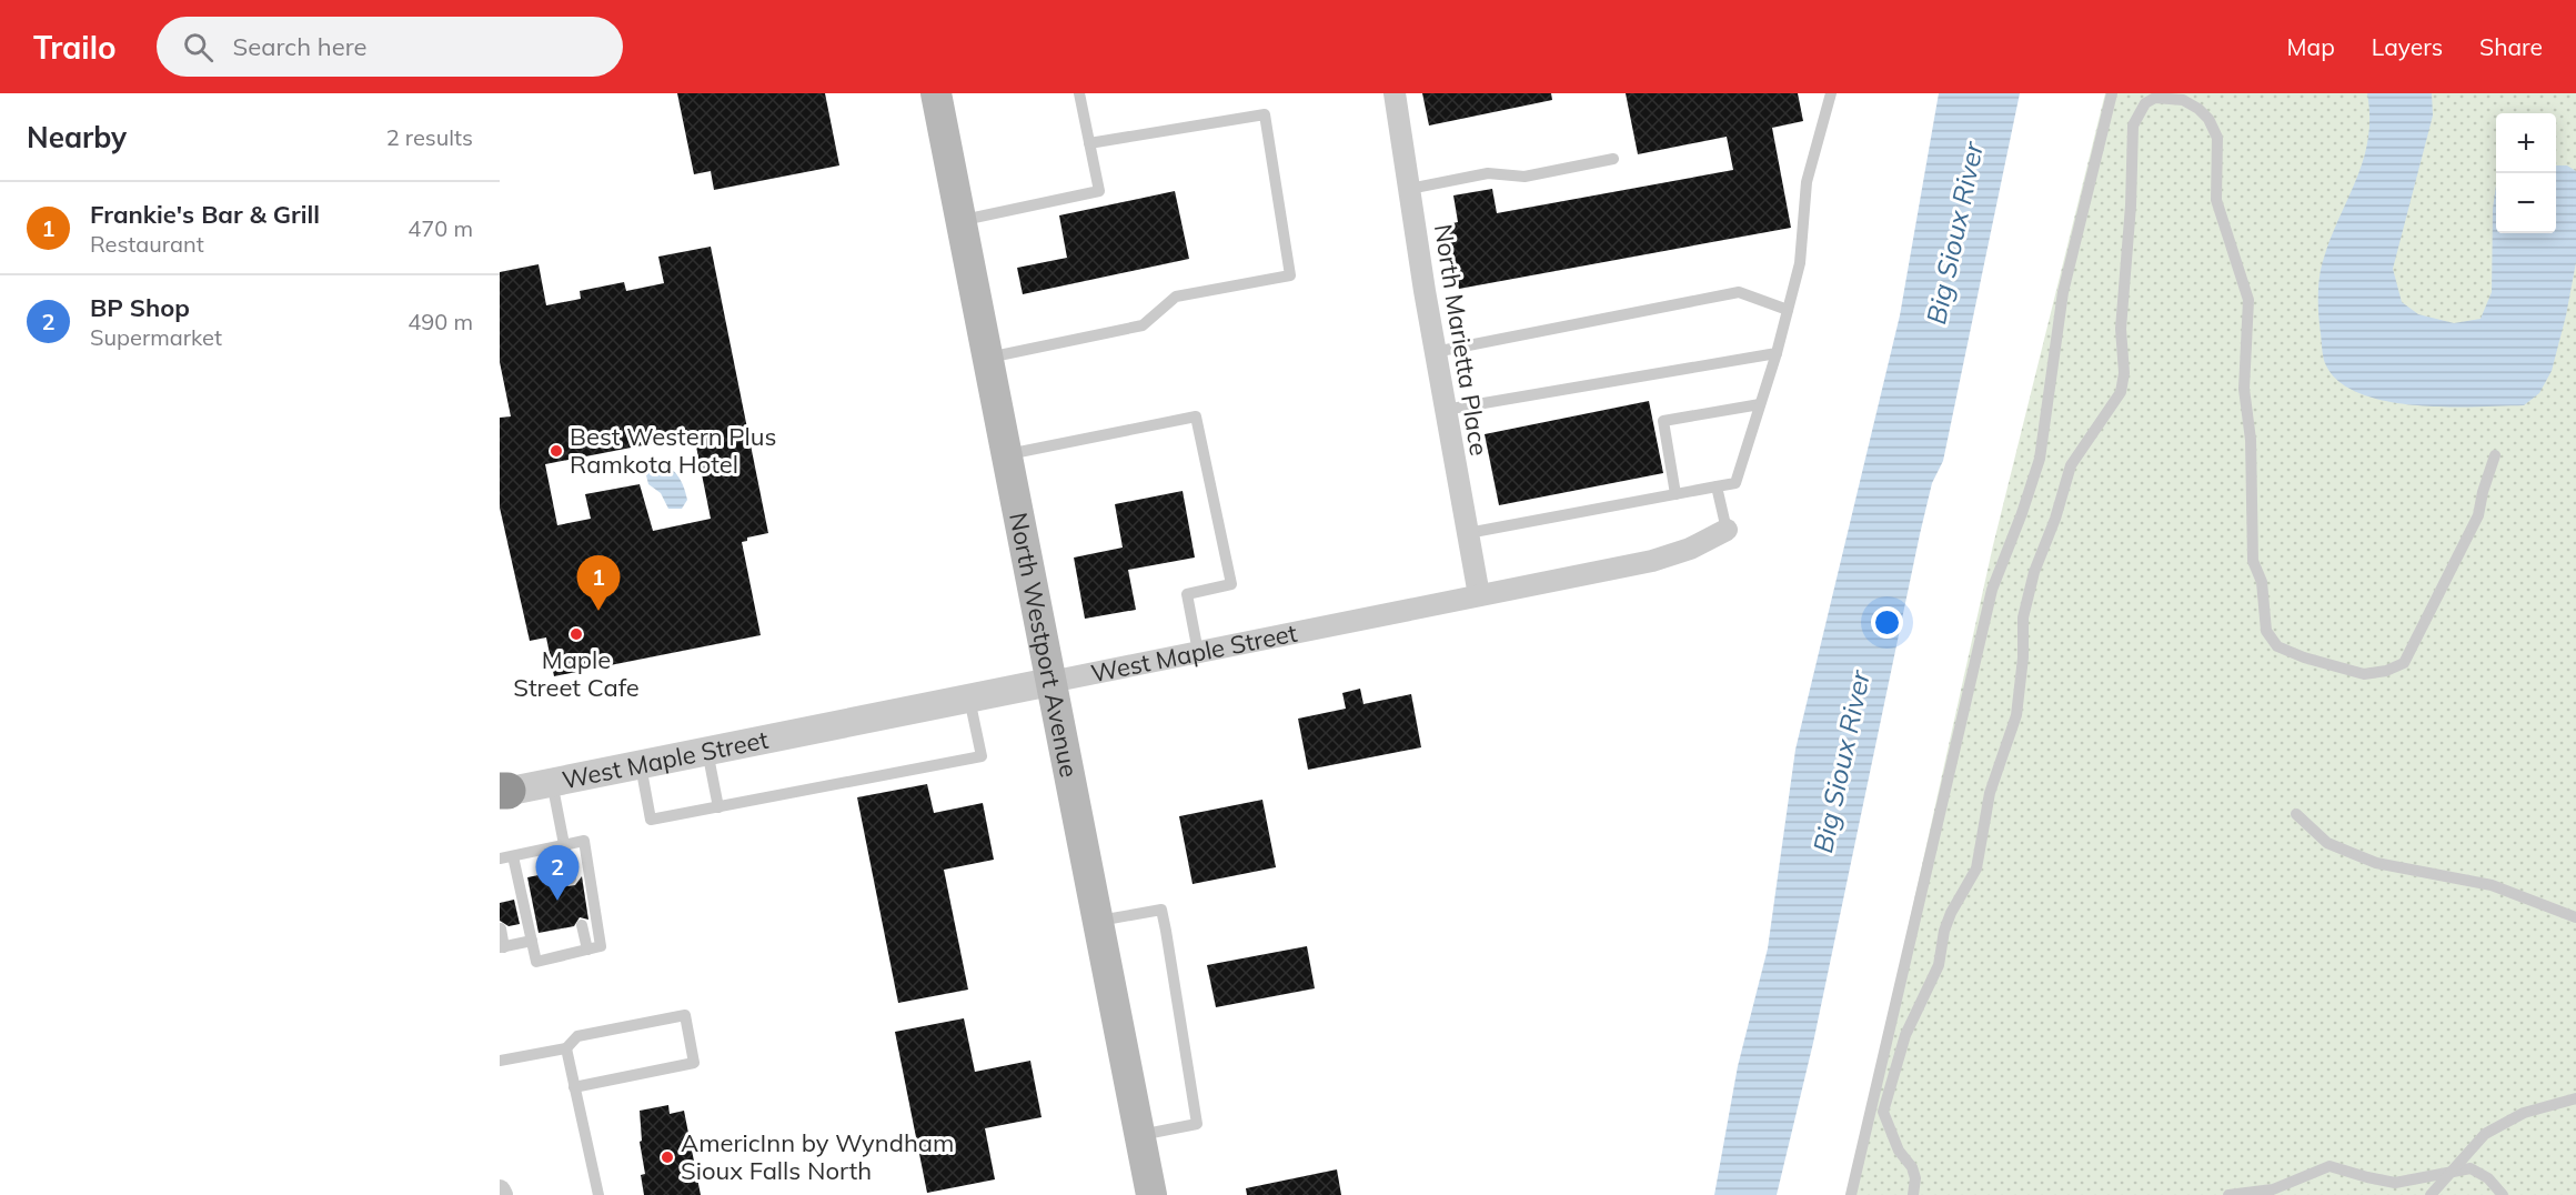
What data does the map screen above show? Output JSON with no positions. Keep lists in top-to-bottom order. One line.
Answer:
{"streets":{"main road":["North Westport Avenue"],"street":["North Marietta Place","West Maple Street"]},"crossings":[["North Marietta Place","West Maple Street"],["North Westport Avenue","West Maple Street"]],"water":["Big Sioux River"],"places":["Best Western Plus Ramkota Hotel","Maple Street Cafe","AmericInn by Wyndham Sioux Falls North"],"page":{"header":"Trailo","search":"Search here","nav":["Map","Layers","Share"],"heading":["Nearby","2 results"],"map_buttons":["+","−"],"list":[{"mark":"1","name":"Frankie's Bar & Grill","note":"Restaurant","value":"470 m"},{"mark":"2","name":"BP Shop","note":"Supermarket","value":"490 m"}],"pins":["1","2"]}}
